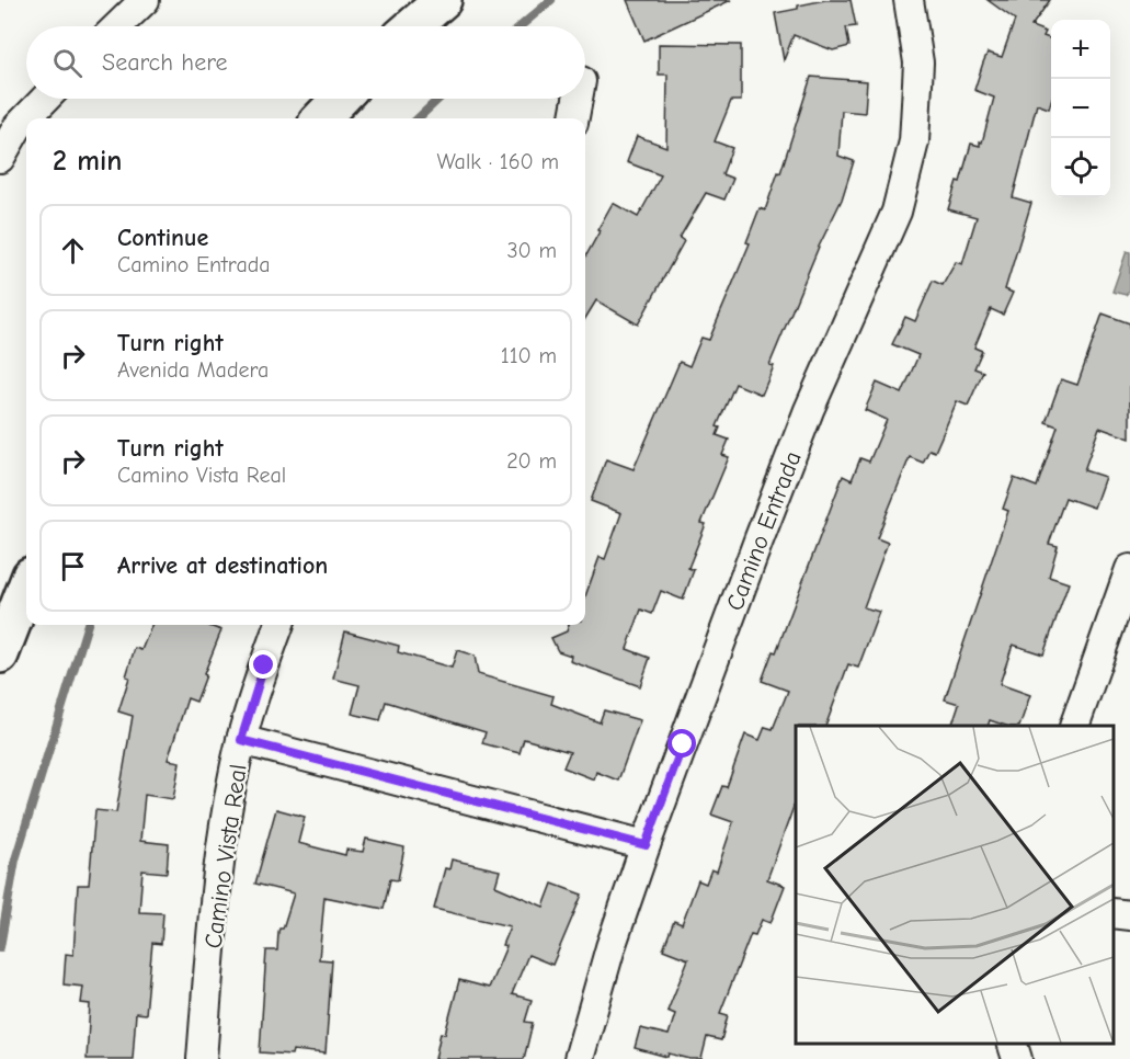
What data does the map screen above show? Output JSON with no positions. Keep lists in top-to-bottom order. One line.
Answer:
{"streets":{"street":["Camino Entrada","Camino Vista Real"]},"page":{"map_buttons":["+","−"],"search":"Search here","heading":["2 min","Walk · 160 m"],"list":[["Continue","Camino Entrada","30 m"],["Turn right","Avenida Madera","110 m"],["Turn right","Camino Vista Real","20 m"],"Arrive at destination"]}}
